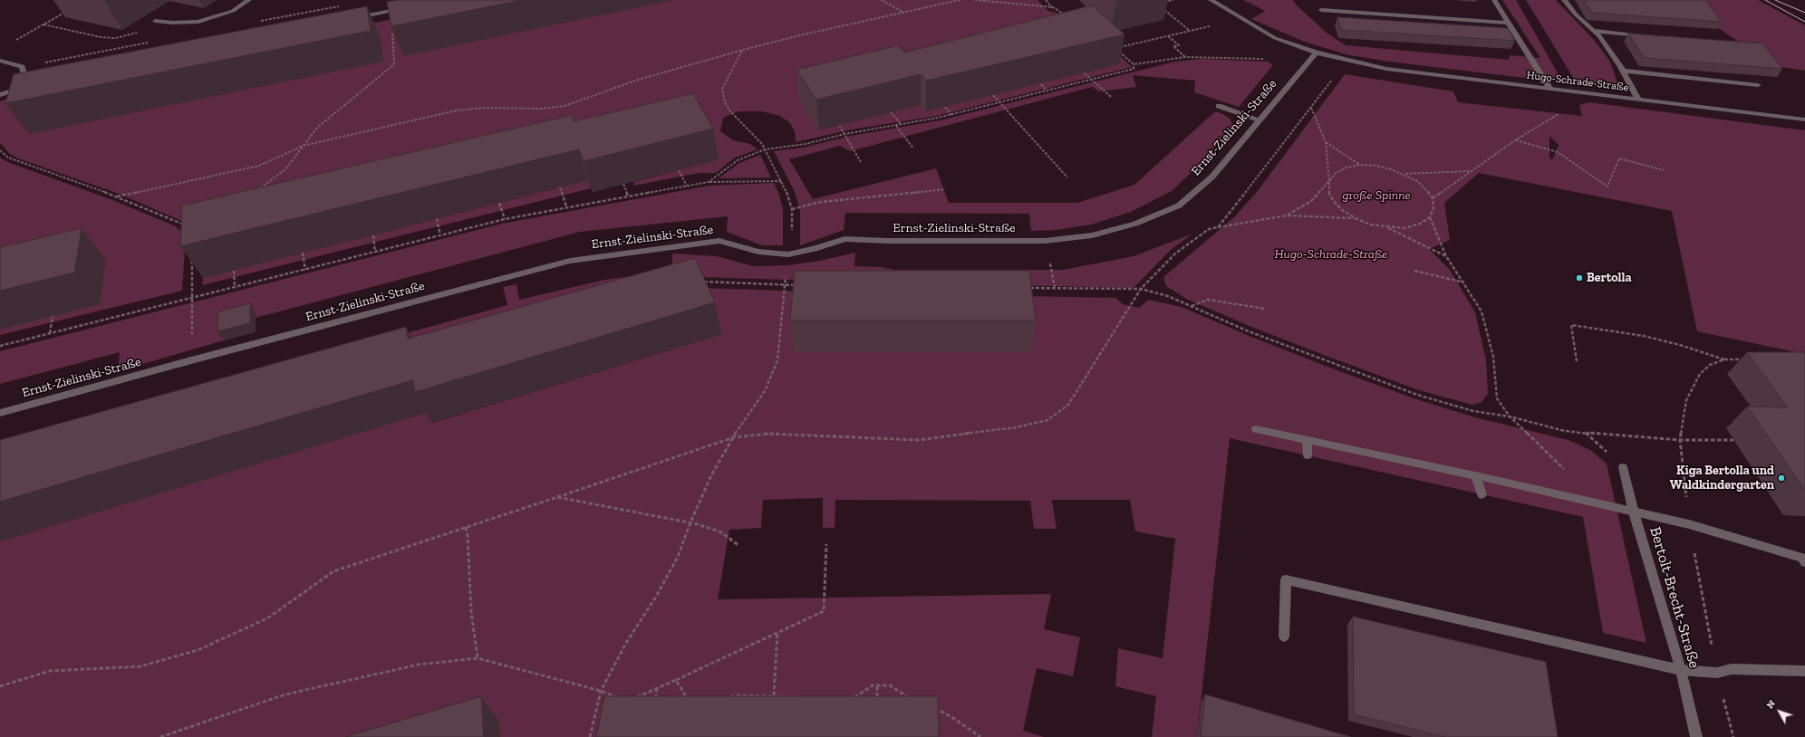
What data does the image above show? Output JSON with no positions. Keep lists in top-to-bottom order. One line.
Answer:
{"streets":{"street":["Hugo-Schrade-Straße","Ernst-Zielinski-Straße","Bertolt-Brecht-Straße"]},"crossings":[["Hugo-Schrade-Straße","Ernst-Zielinski-Straße"]],"parks":["große Spinne","Hugo-Schrade-Straße"],"places":["Bertolla","Kiga Bertolla und Waldkindergarten"],"north":"top left"}
